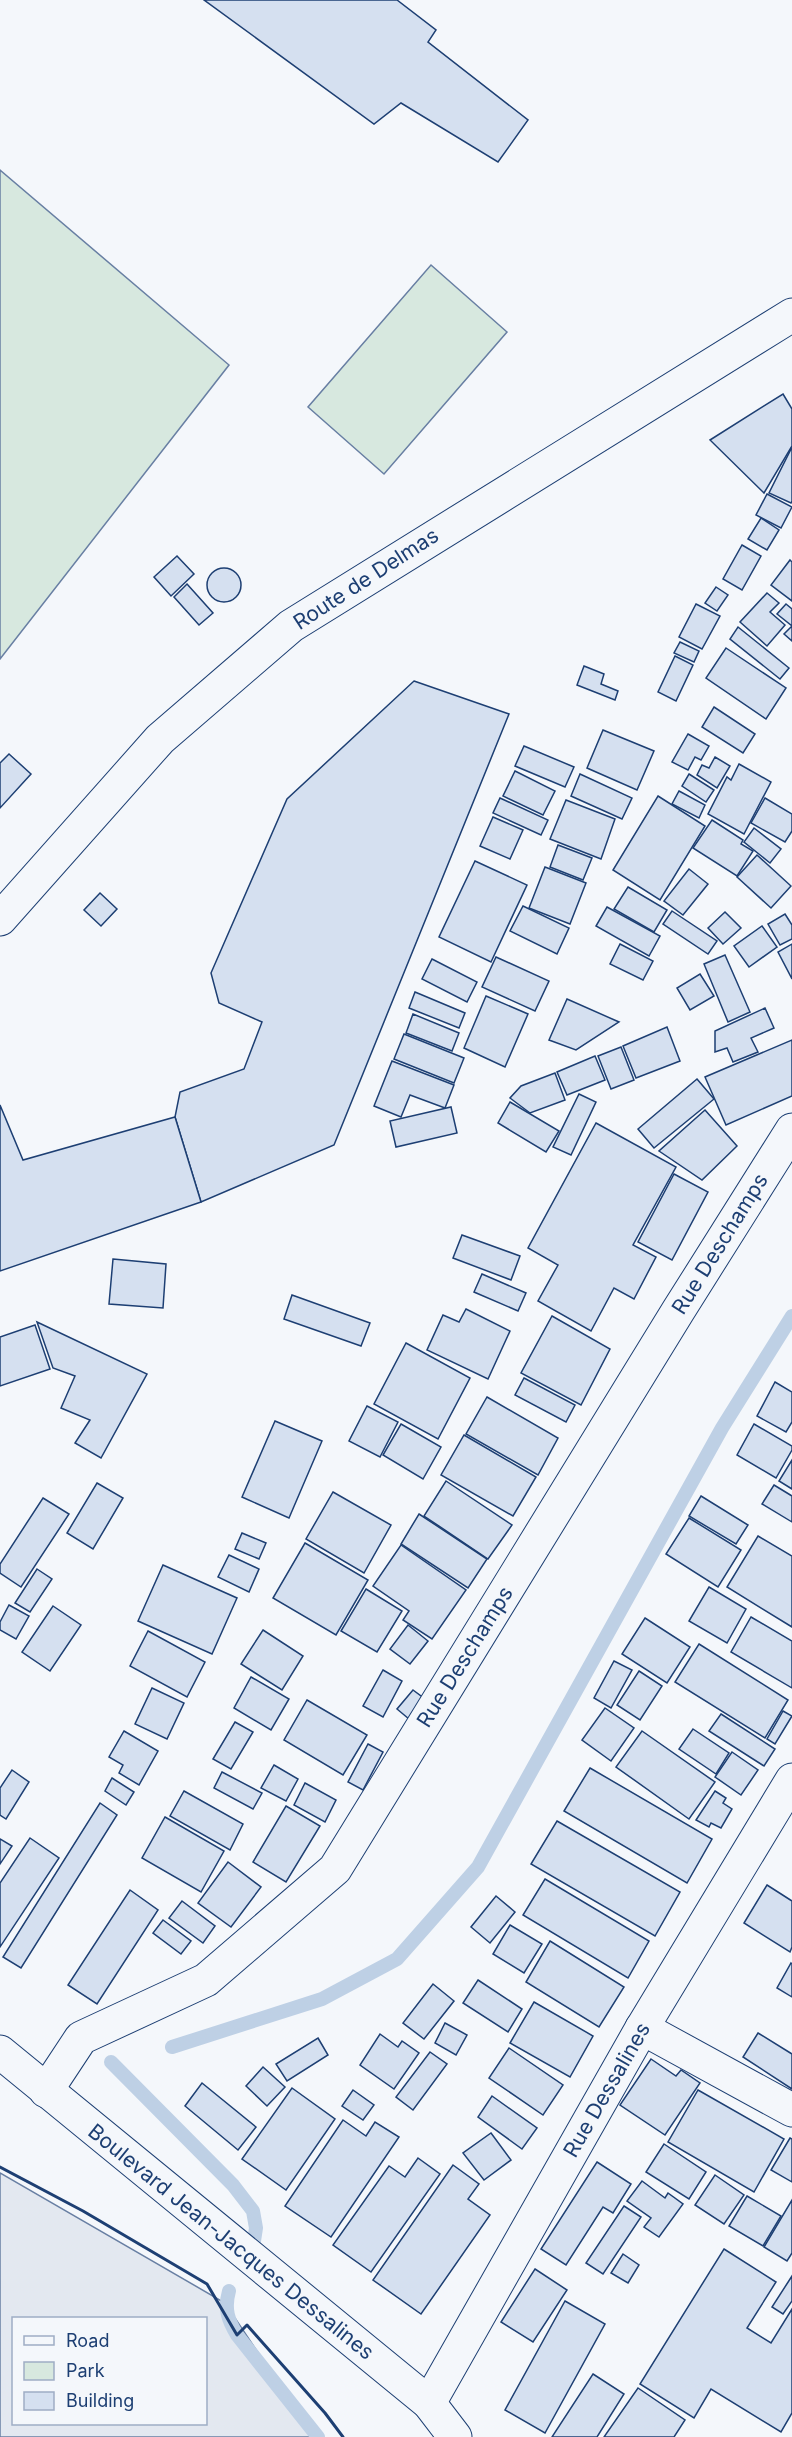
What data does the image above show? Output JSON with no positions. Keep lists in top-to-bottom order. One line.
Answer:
{"streets":{"street":["Route de Delmas","Rue Deschamps","Rue Dessalines","Boulevard Jean-Jacques Dessalines"]},"crossings":[["Rue Deschamps","Boulevard Jean-Jacques Dessalines"],["Rue Dessalines","Boulevard Jean-Jacques Dessalines"]],"legend":["Road","Park","Building"]}
